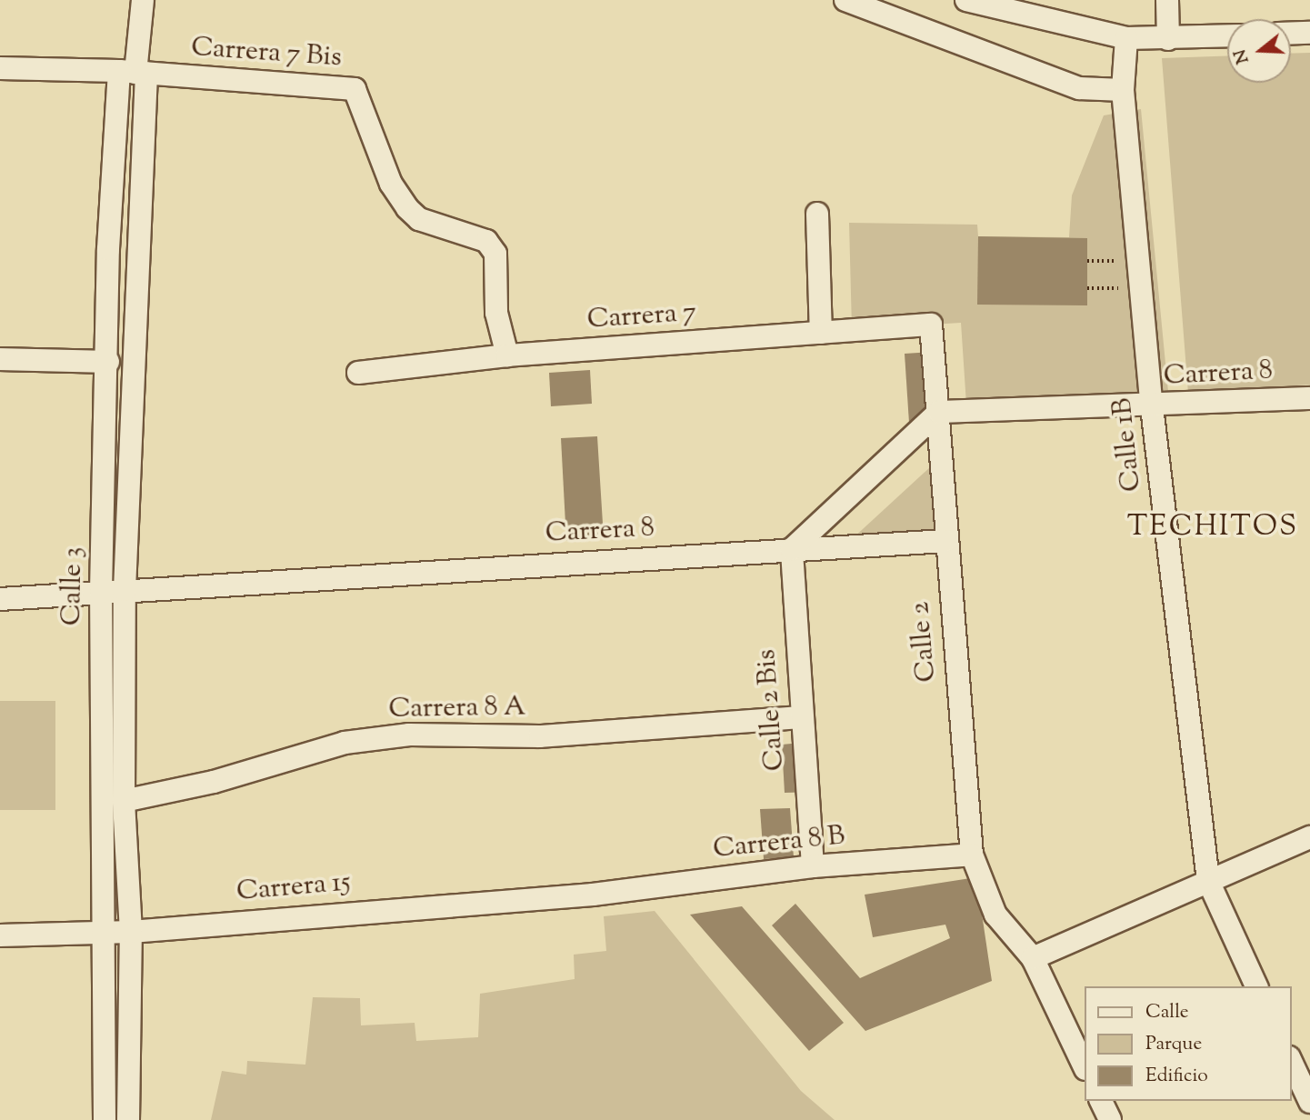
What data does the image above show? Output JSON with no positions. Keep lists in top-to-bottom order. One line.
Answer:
{"streets":{"street":["Carrera 7 Bis","Carrera 7","Carrera 8","Calle 1B","Calle 3","Calle 2","Carrera 8 A","Calle 2 Bis","Carrera 8 B","Carrera 15"]},"crossings":[["Carrera 7 Bis","Carrera 7"],["Carrera 7 Bis","Calle 3"],["Carrera 7","Calle 2"],["Carrera 8","Calle 1B"],["Carrera 8","Calle 3"],["Carrera 8","Calle 2"],["Carrera 8","Calle 2 Bis"],["Calle 3","Carrera 8 A"],["Calle 3","Carrera 15"],["Calle 2","Carrera 8 B"],["Carrera 8 A","Calle 2 Bis"],["Calle 2 Bis","Carrera 8 B"],["Carrera 8 B","Carrera 15"]],"districts":["TECHITOS"],"legend":["Calle","Parque","Edificio"],"north":"left"}
